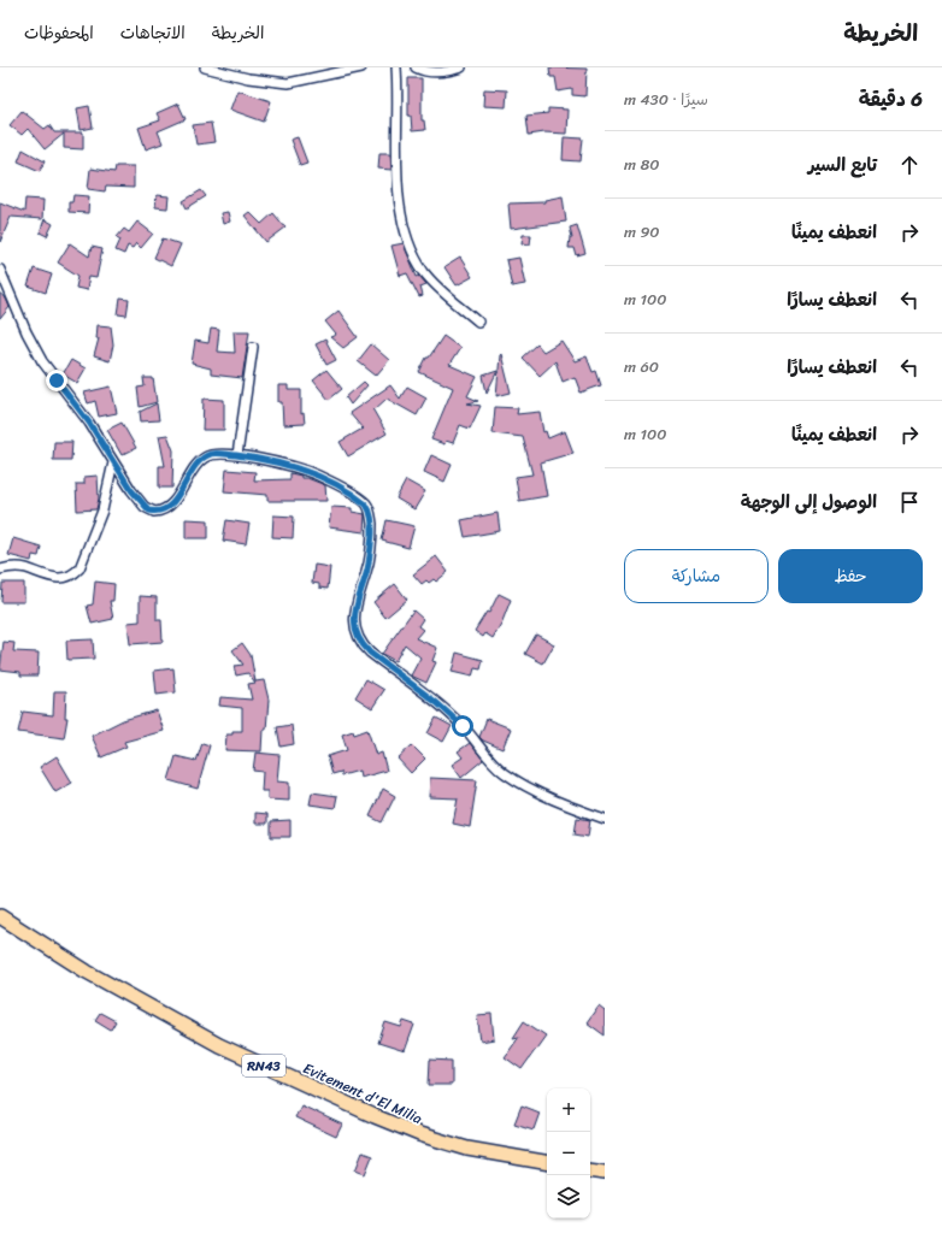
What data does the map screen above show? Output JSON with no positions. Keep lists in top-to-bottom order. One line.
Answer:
{"streets":{"main road":["RN43","Evitement d'El Milia"]},"page":{"header":"الخريطة","nav":["الخريطة","الاتجاهات","المحفوظات"],"heading":["6 دقيقة","سيرًا · 430 m"],"list":[["تابع السير","80 m"],["انعطف يمينًا","90 m"],["انعطف يسارًا","100 m"],["انعطف يسارًا","60 m"],["انعطف يمينًا","100 m"],"الوصول إلى الوجهة"],"buttons":["حفظ","مشاركة"],"map_buttons":["+","−"]}}
